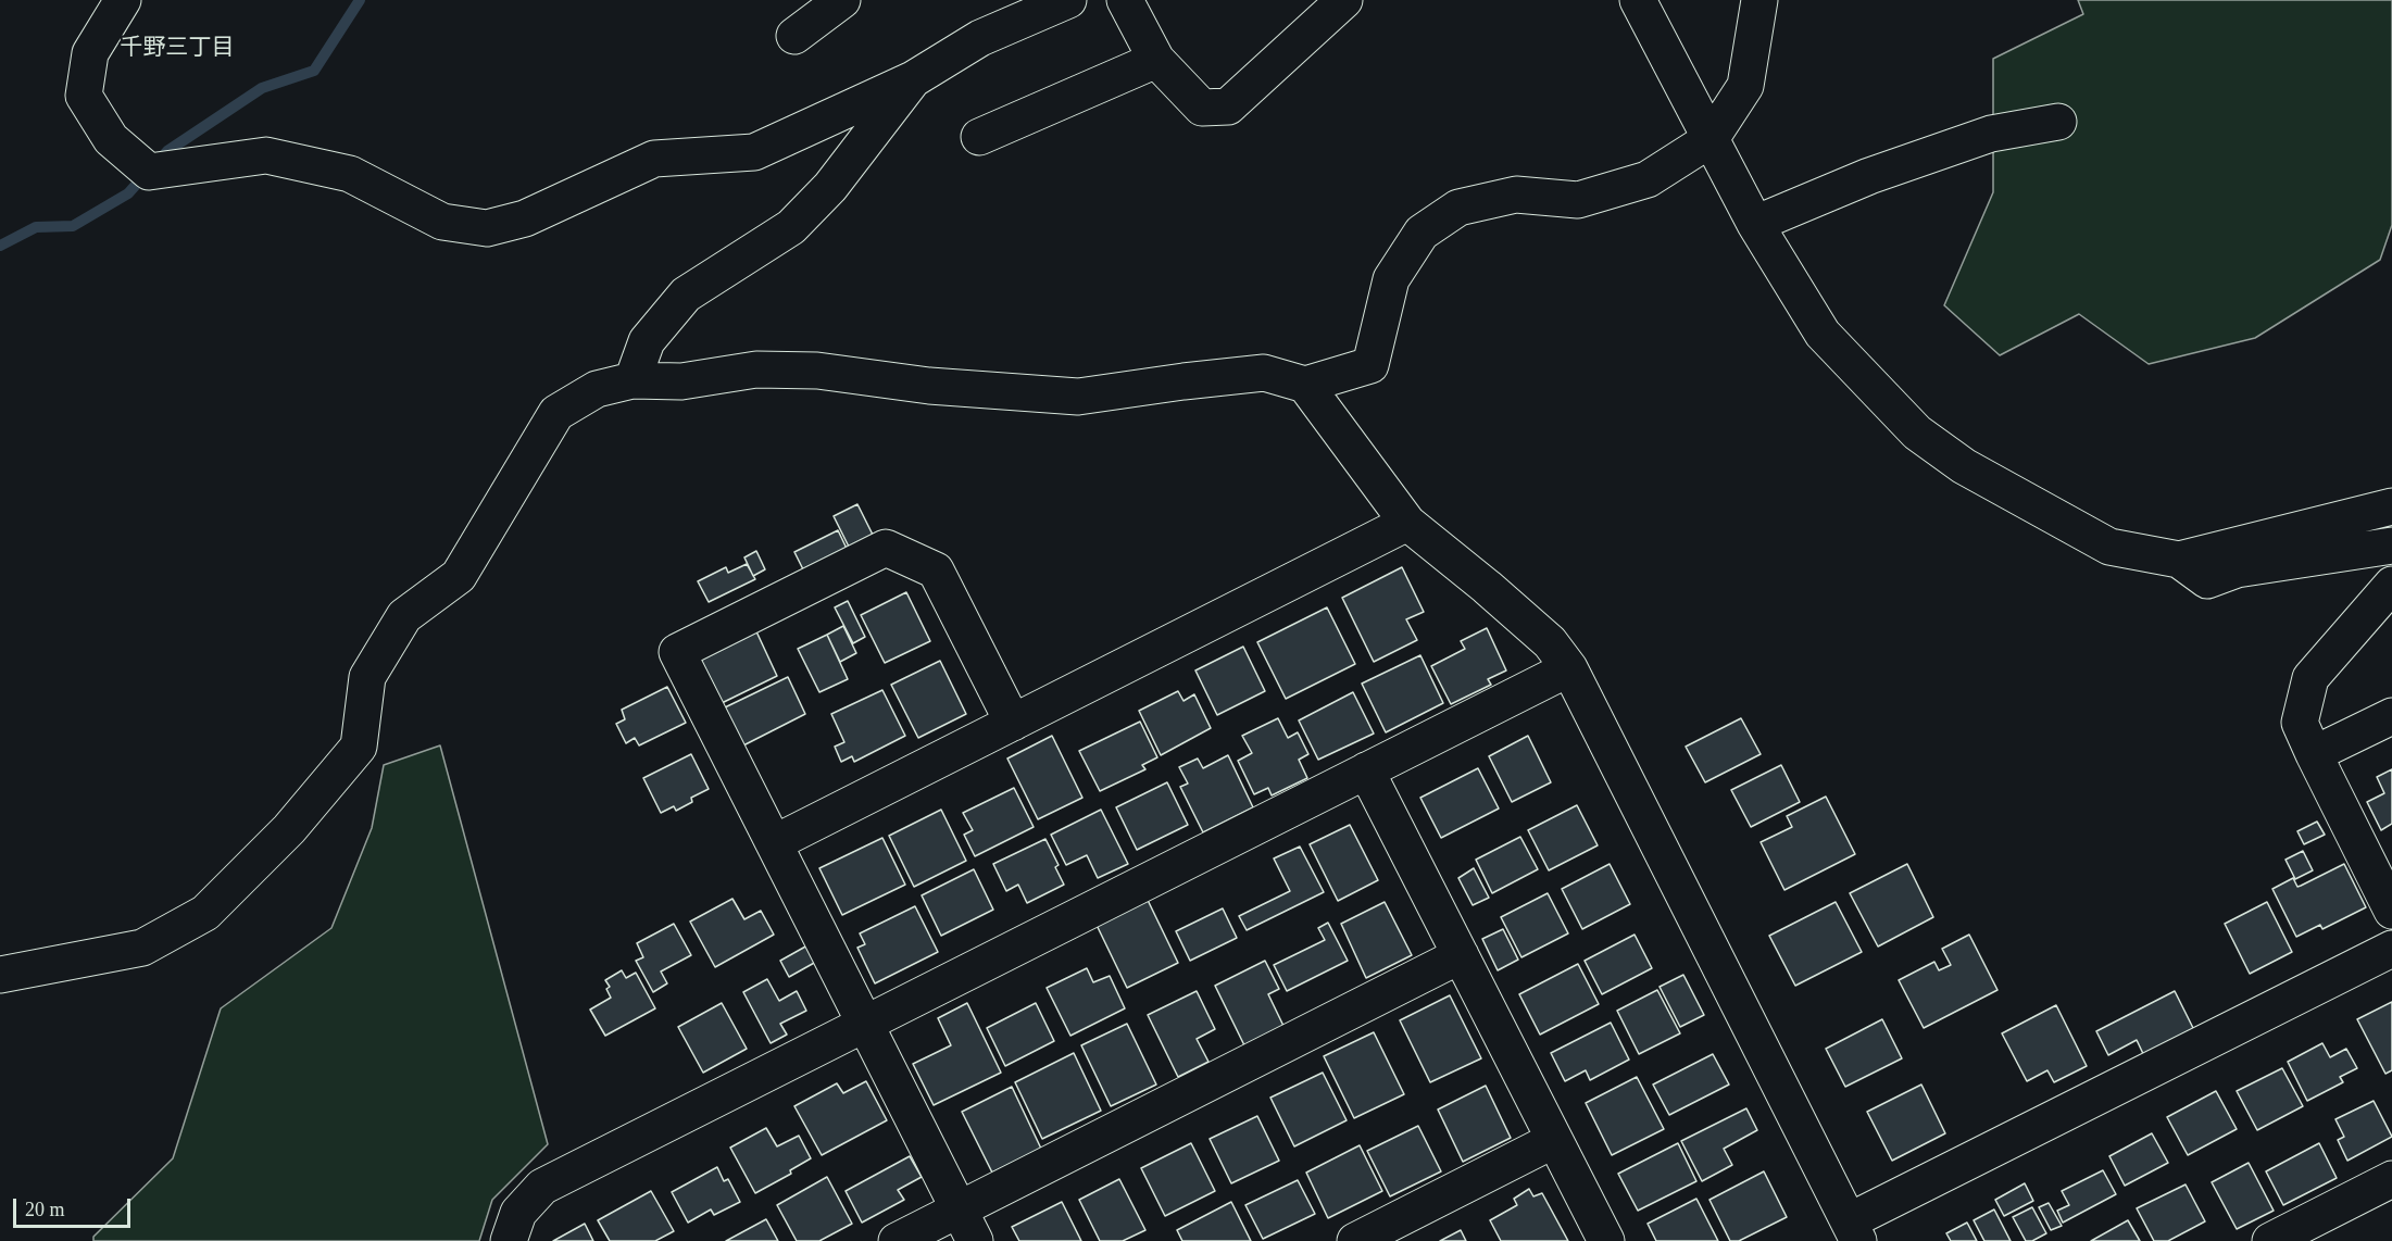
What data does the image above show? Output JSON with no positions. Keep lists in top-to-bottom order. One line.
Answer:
{"districts":["千野三丁目"],"scale_bar":"20 m"}
